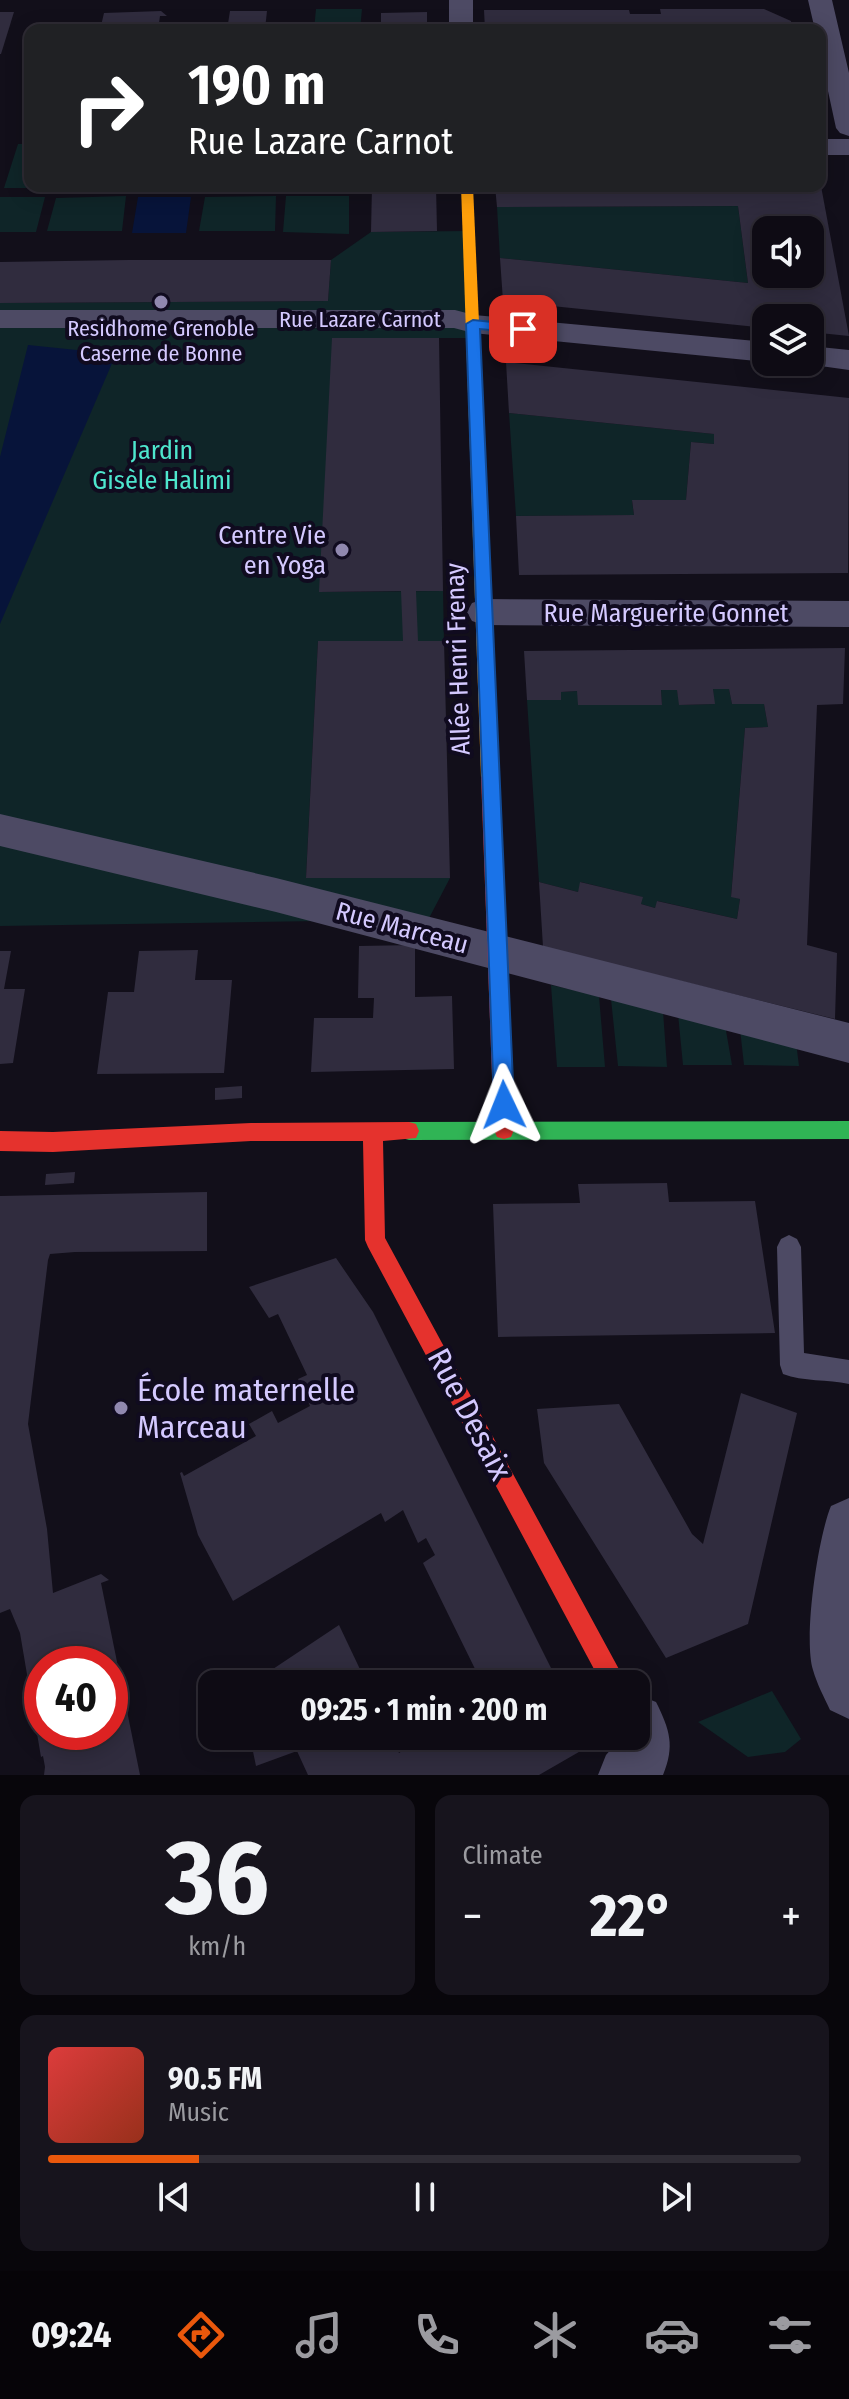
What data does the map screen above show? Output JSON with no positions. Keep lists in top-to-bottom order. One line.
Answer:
{"streets":{"street":["Rue Lazare Carnot","Rue Marguerite Gonnet","Allée Henri Frenay","Rue Marceau","Rue Desaix"]},"crossings":[["Rue Lazare Carnot","Allée Henri Frenay"],["Rue Marguerite Gonnet","Allée Henri Frenay"],["Allée Henri Frenay","Rue Marceau"]],"parks":["Jardin Gisèle Halimi"],"places":["Residhome Grenoble Caserne de Bonne","Centre Vie en Yoga","École maternelle Marceau"],"page":{"turn":["190 m","Rue Lazare Carnot"],"limit":"40","trip":"09:25 · 1 min · 200 m","tile":[["36","km/h"],"Climate"],"heat":["−","22°","+"],"song":["90.5 FM","Music"],"tabs":"09:24"}}
